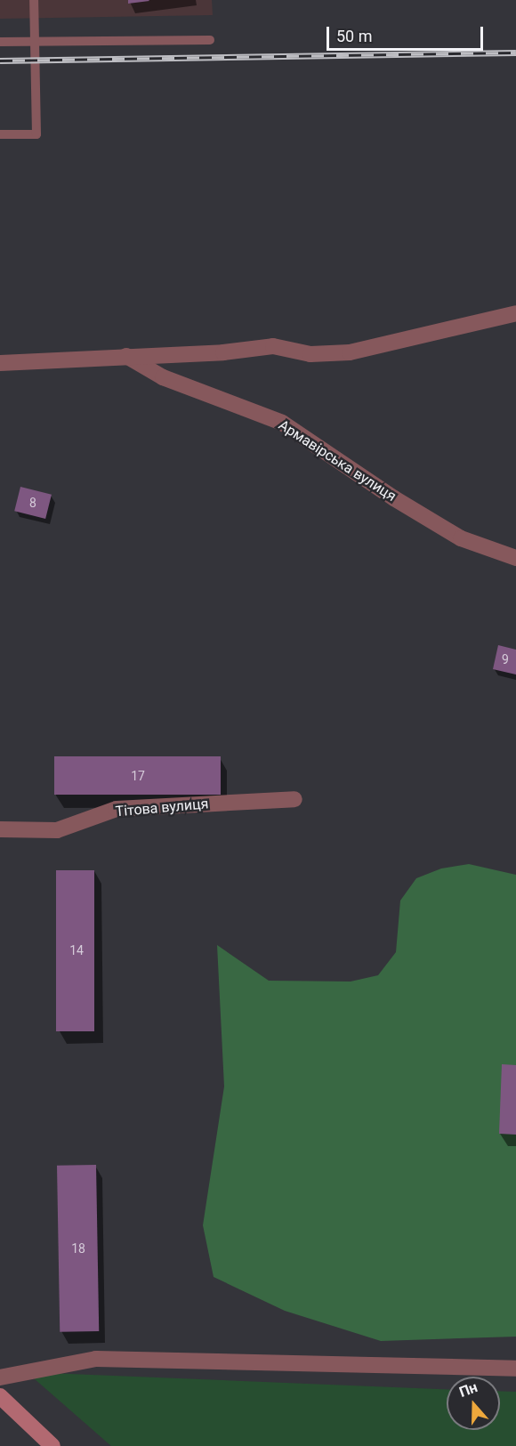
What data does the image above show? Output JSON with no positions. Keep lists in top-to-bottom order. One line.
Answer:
{"streets":{"street":["Армавірська вулиця","Тітова вулиця"]},"house_numbers":["8","9","17","14","18"],"scale_bar":"50 m","north":"top"}
